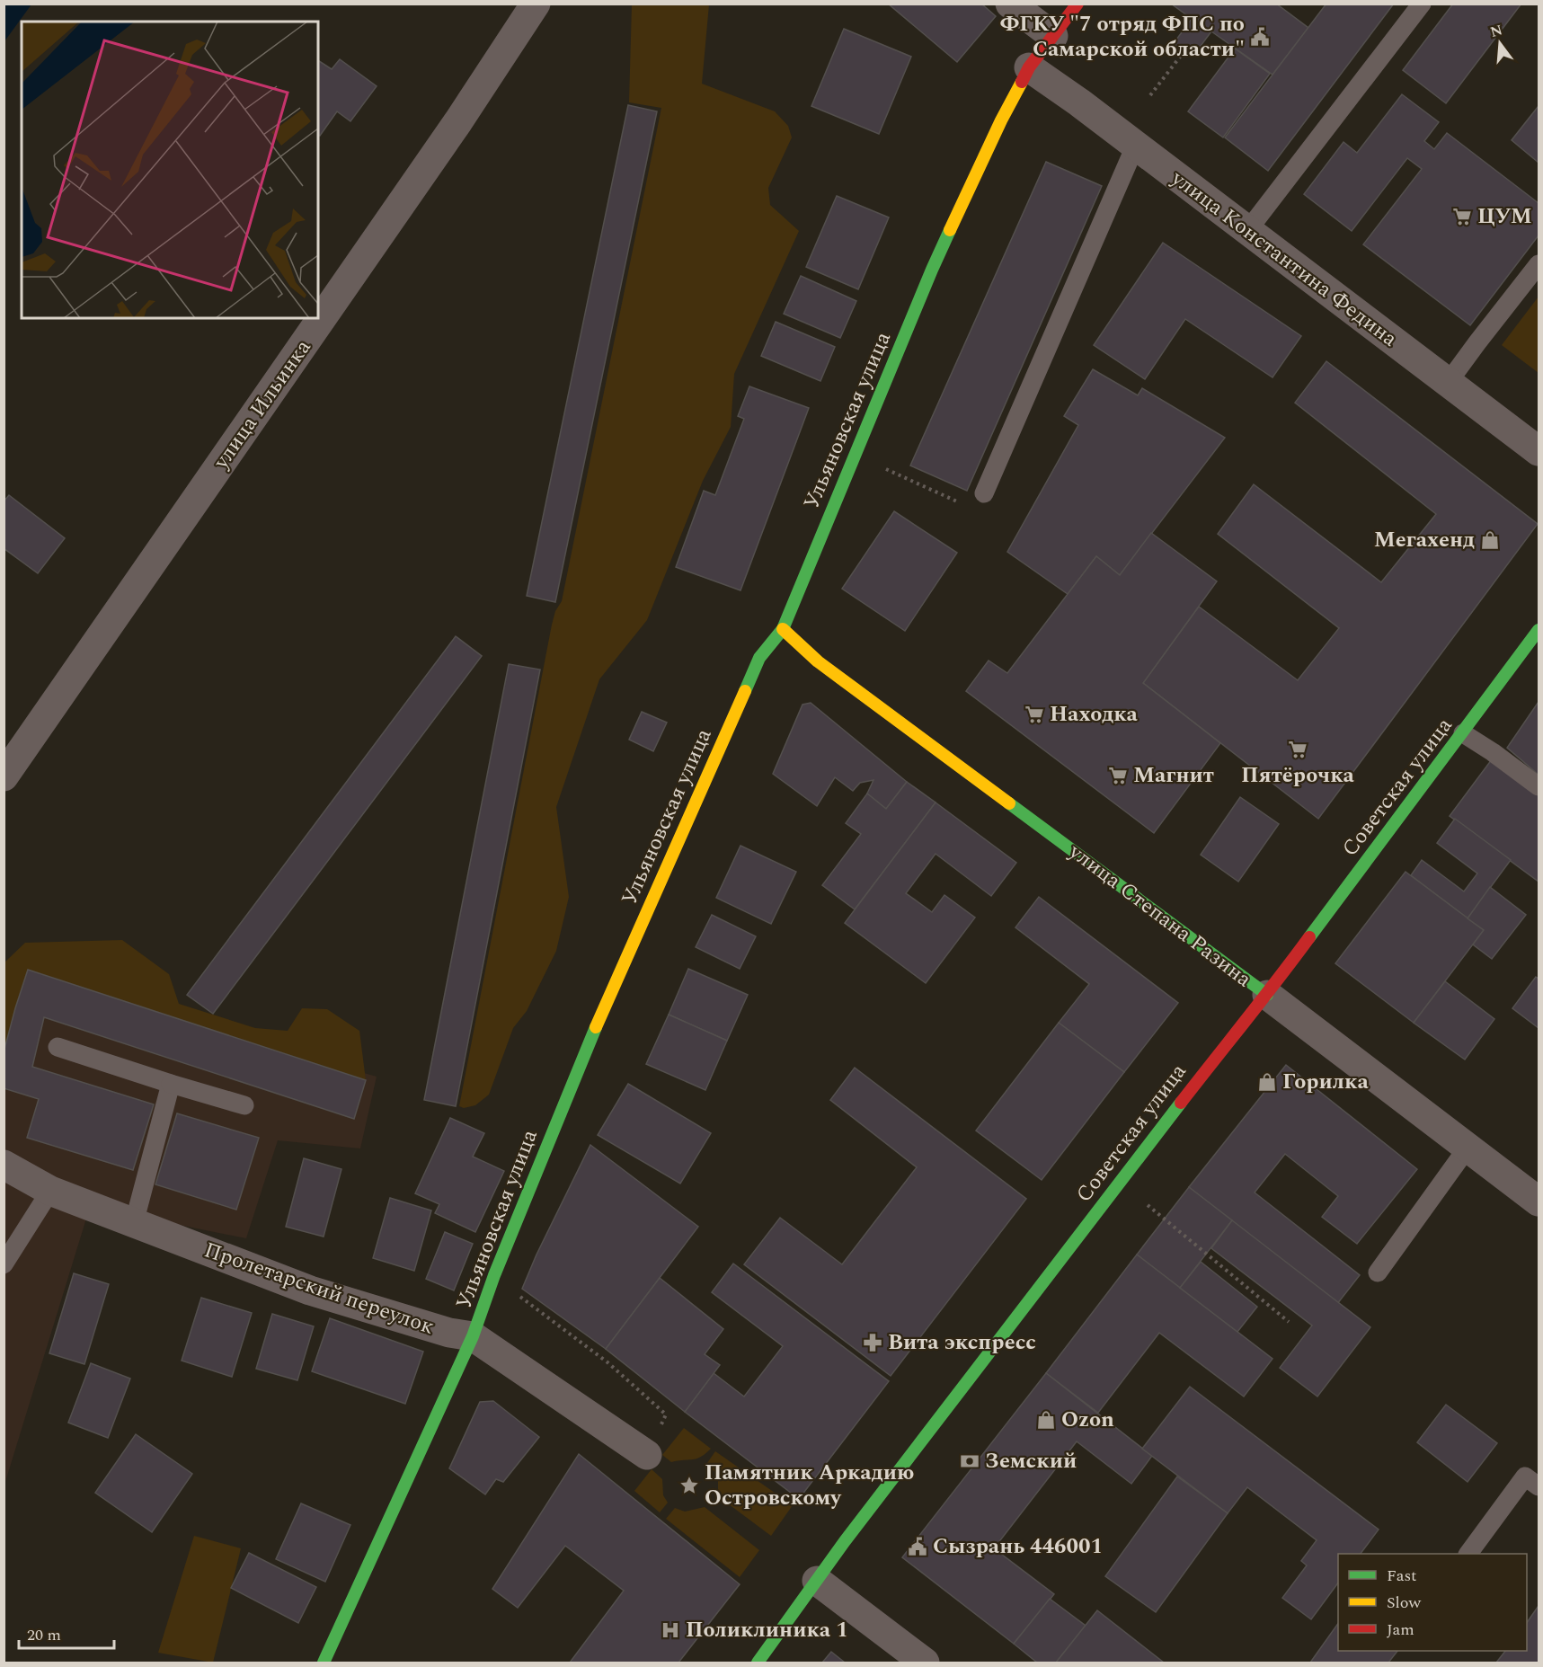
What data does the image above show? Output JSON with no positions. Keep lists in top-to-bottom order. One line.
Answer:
{"streets":{"main road":["Ульяновская улица","Советская улица","улица Степана Разина"],"street":["улица Константина Федина","улица Ильинка","Пролетарский переулок"]},"crossings":[["улица Константина Федина","Ульяновская улица"],["Ульяновская улица","улица Степана Разина"],["Ульяновская улица","Пролетарский переулок"],["Советская улица","улица Степана Разина"]],"places":{"public building":["ФГКУ \"7 отряд ФПС по Самарской области\"","Сызрань 446001"],"supermarket":["ЦУМ","Находка","Пятёрочка","Магнит"],"shop":["Мегахенд","Горилка","Ozon"],"pharmacy":["Вита экспресс"],"bank":["Земский"],"place":["Памятник Аркадию Островскому"],"hospital":["Поликлиника 1"]},"legend":["Fast","Slow","Jam"],"scale_bar":"20 m","north":"top"}
